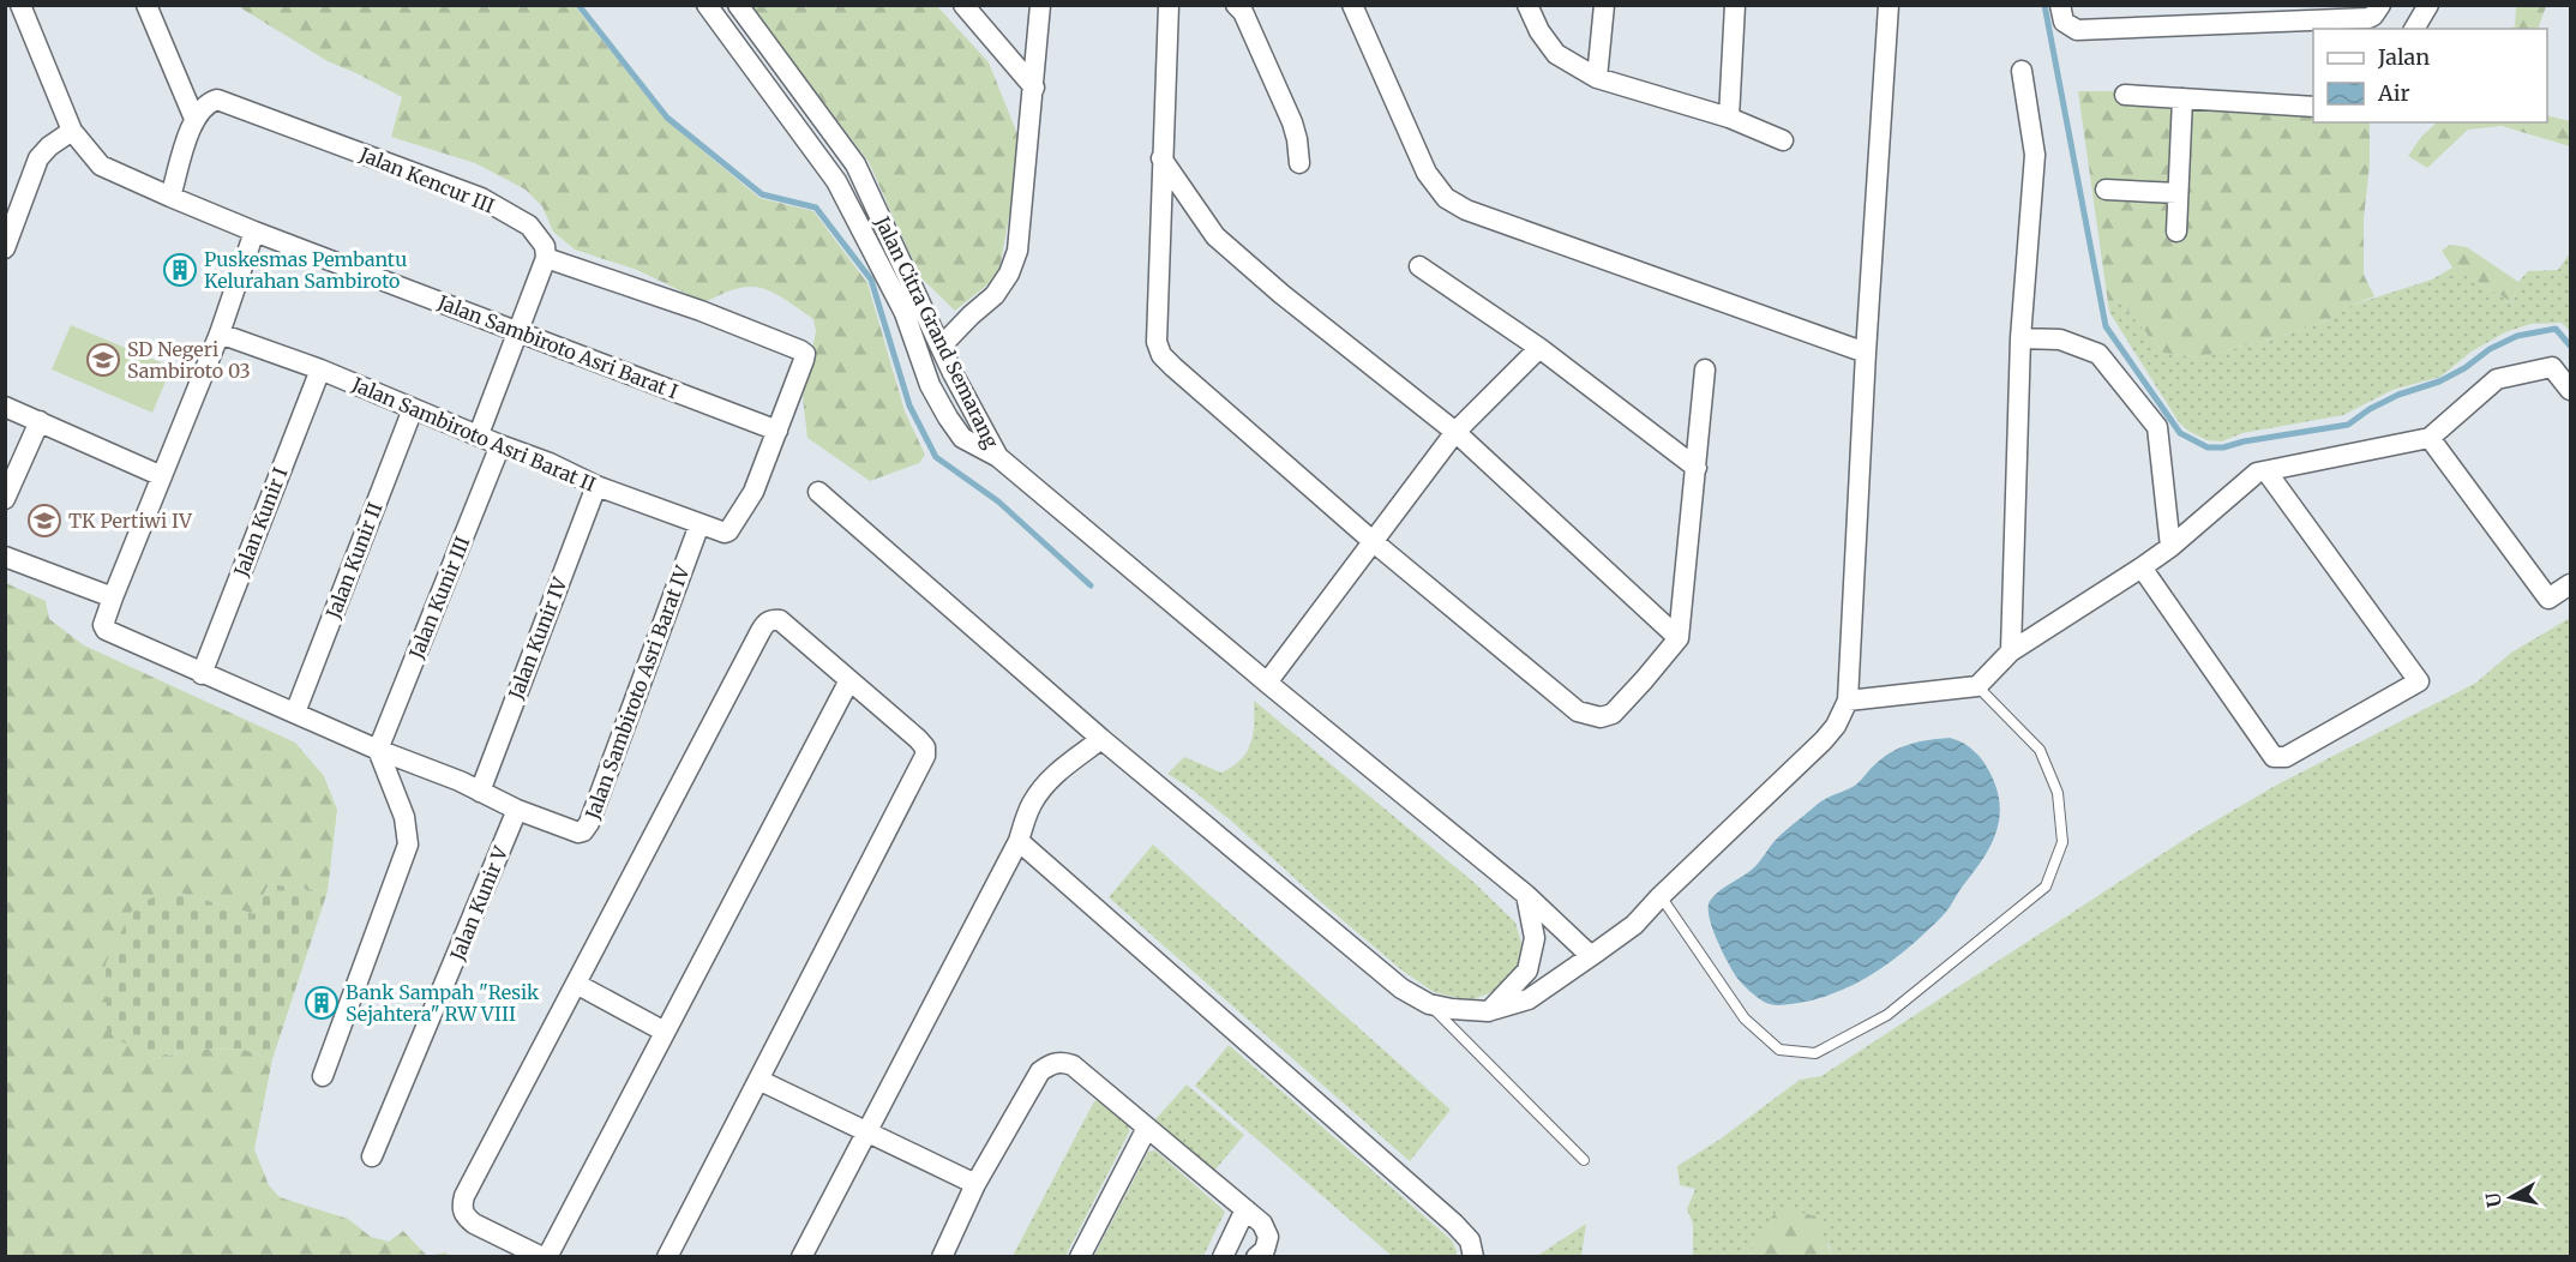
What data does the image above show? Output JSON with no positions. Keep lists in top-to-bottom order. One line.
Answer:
{"streets":{"street":["Jalan Kencur III","Jalan Citra Grand Semarang","Jalan Sambiroto Asri Barat I","Jalan Sambiroto Asri Barat II","Jalan Kunir I","Jalan Kunir II","Jalan Kunir III","Jalan Kunir IV","Jalan Sambiroto Asri Barat IV","Jalan Kunir V"]},"crossings":[["Jalan Sambiroto Asri Barat I","Jalan Sambiroto Asri Barat II"],["Jalan Sambiroto Asri Barat II","Jalan Kunir I"],["Jalan Sambiroto Asri Barat II","Jalan Kunir II"],["Jalan Sambiroto Asri Barat II","Jalan Kunir III"],["Jalan Sambiroto Asri Barat II","Jalan Kunir IV"],["Jalan Sambiroto Asri Barat II","Jalan Sambiroto Asri Barat IV"],["Jalan Sambiroto Asri Barat IV","Jalan Kunir V"]],"places":{"building":["Puskesmas Pembantu Kelurahan Sambiroto","Bank Sampah \"Resik Sejahtera\" RW VIII"],"school or university":["SD Negeri Sambiroto 03","TK Pertiwi IV"]},"legend":["Jalan","Air"],"north":"left"}
